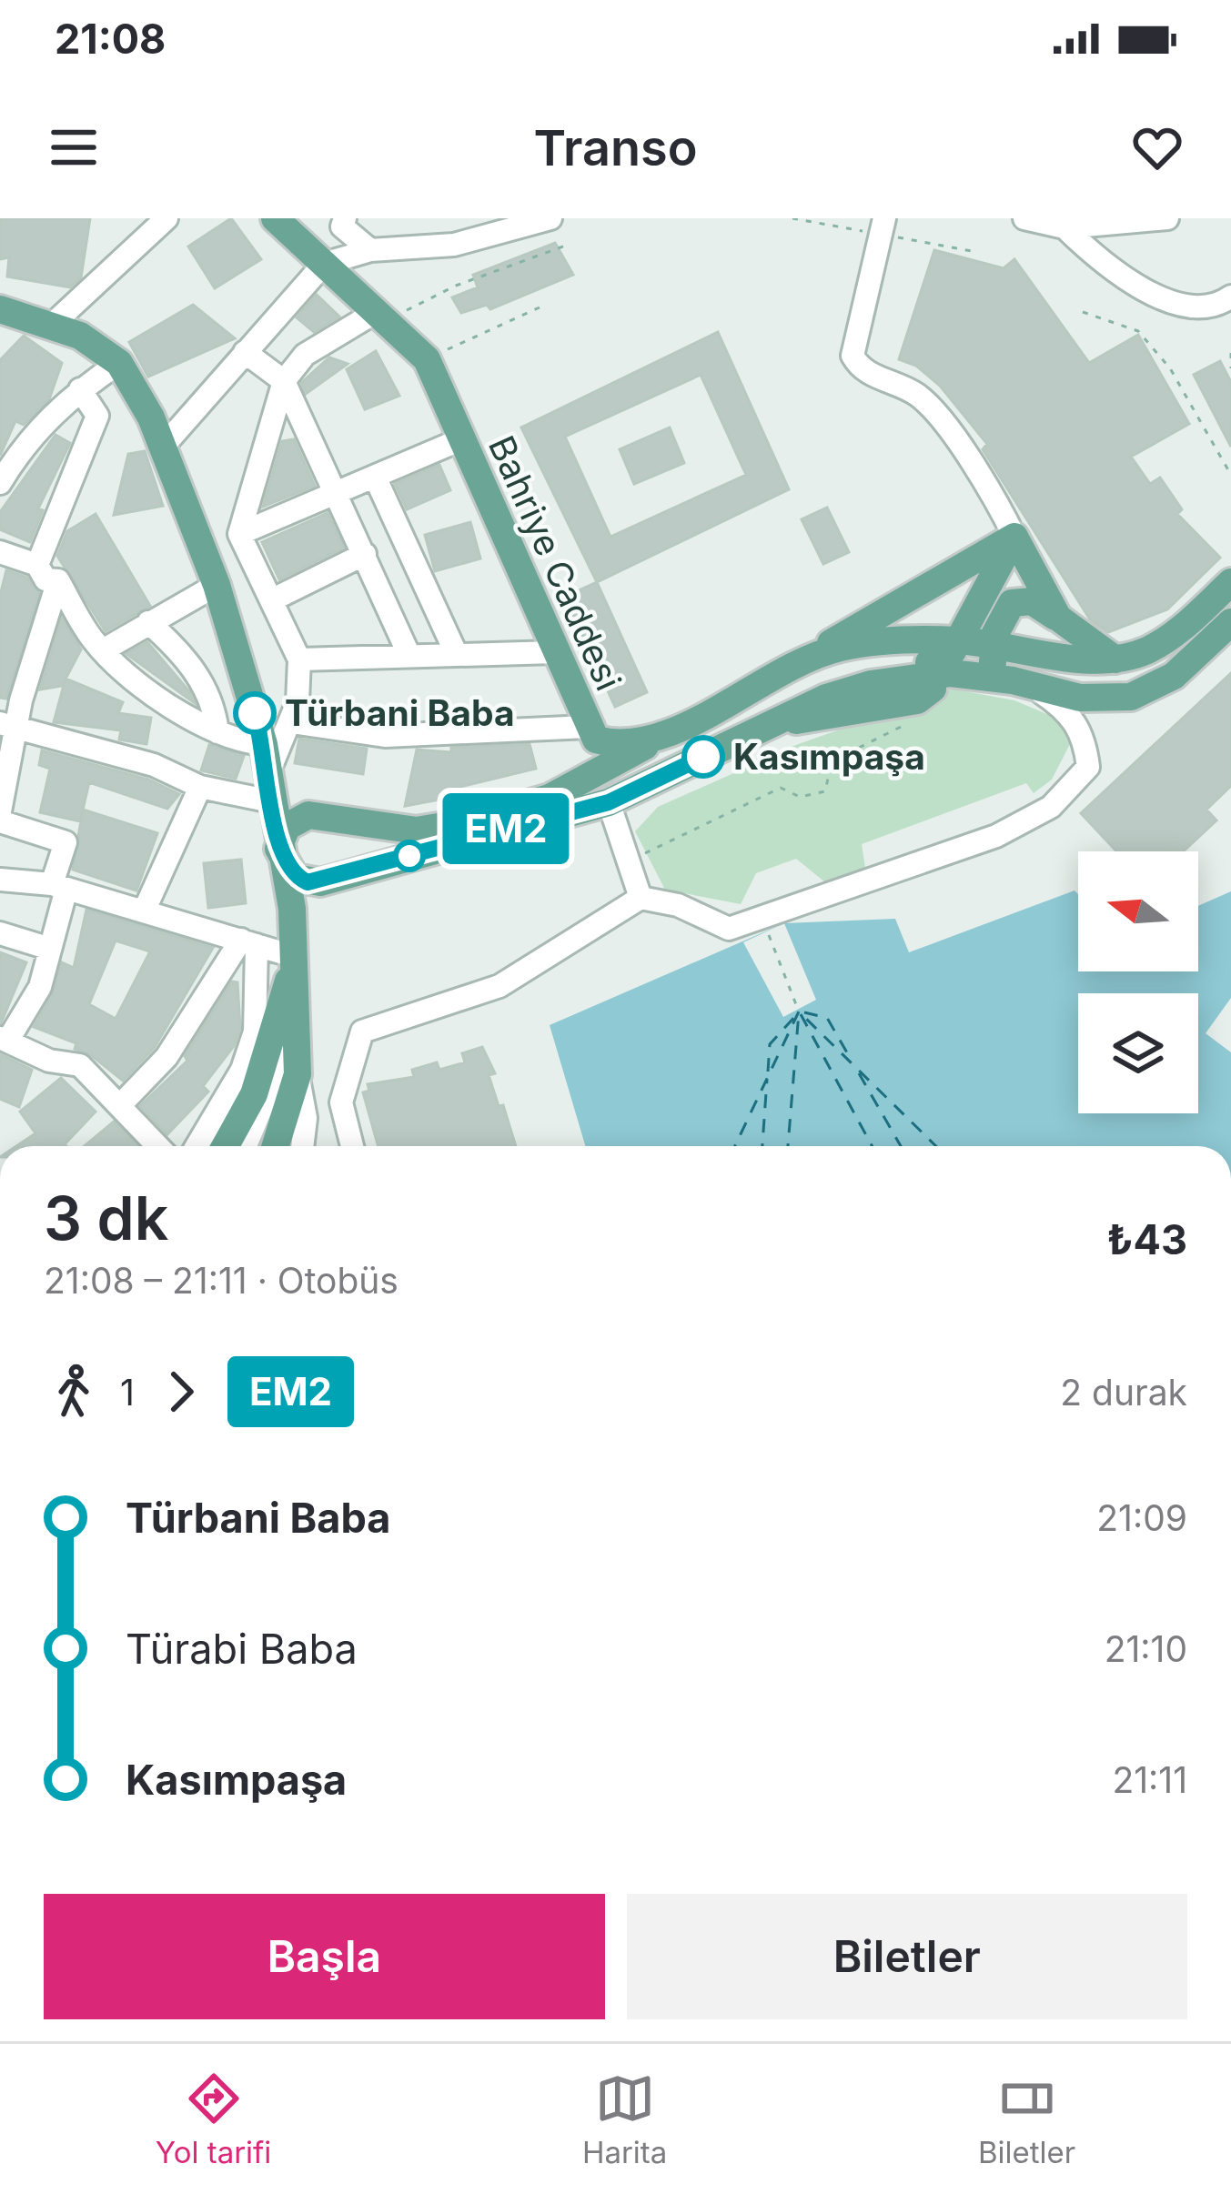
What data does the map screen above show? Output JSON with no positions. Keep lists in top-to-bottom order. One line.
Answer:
{"streets":{"main road":["Bahriye Caddesi"]},"places":["Türbani Baba","Kasımpaşa"],"lines":["bus line EM2"],"north":"left","page":{"status":"21:08","header":"Transo","on_map":"EM2","heading":["3 dk","21:08 – 21:11 · Otobüs","₺43"],"legs":["1","EM2","2 durak"],"list":[{"name":"Türbani Baba","value":"21:09"},{"name":"Türabi Baba","value":"21:10"},{"name":"Kasımpaşa","value":"21:11"}],"buttons":["Başla","Biletler"],"tabs":["Yol tarifi","Harita","Biletler"]}}
